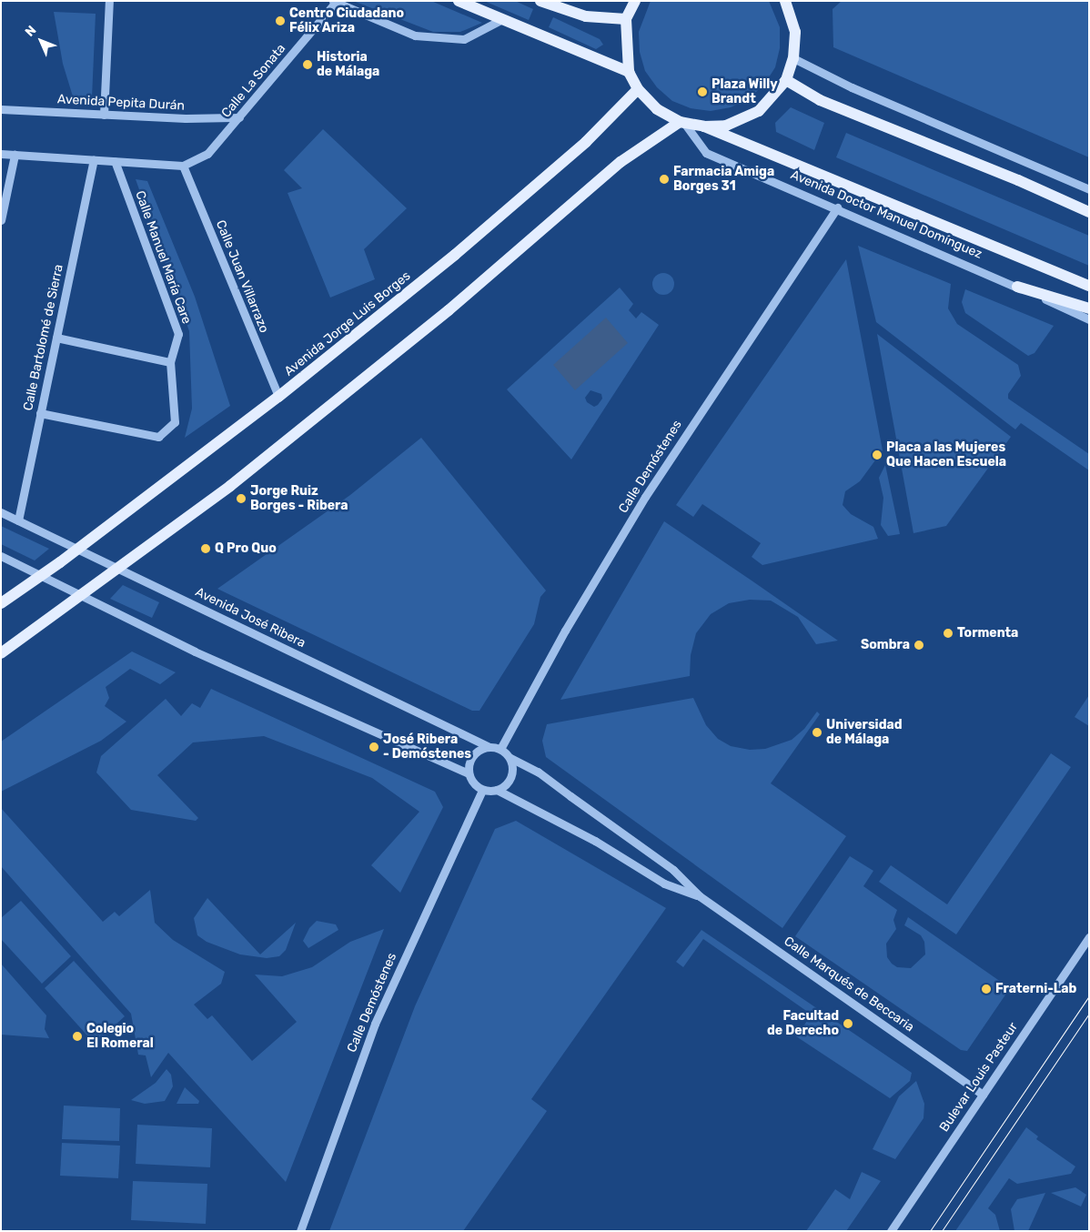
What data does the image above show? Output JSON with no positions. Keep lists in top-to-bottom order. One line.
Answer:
{"streets":{"main road":["Avenida Doctor Manuel Domínguez","Avenida Jorge Luis Borges"],"street":["Calle La Sonata","Avenida Pepita Durán","Calle Manuel María Care","Calle Juan Villarrazo","Calle Bartolomé de Sierra","Calle Demóstenes","Avenida José Ribera","Calle Marqués de Beccaria","Bulevar Louis Pasteur"]},"crossings":[["Calle La Sonata","Avenida Pepita Durán"],["Calle La Sonata","Calle Juan Villarrazo"],["Avenida Doctor Manuel Domínguez","Calle Demóstenes"],["Calle Manuel María Care","Calle Bartolomé de Sierra"],["Calle Juan Villarrazo","Avenida Jorge Luis Borges"],["Avenida Jorge Luis Borges","Avenida José Ribera"],["Calle Bartolomé de Sierra","Avenida José Ribera"],["Calle Demóstenes","Avenida José Ribera"],["Calle Demóstenes","Calle Marqués de Beccaria"],["Avenida José Ribera","Calle Marqués de Beccaria"],["Calle Marqués de Beccaria","Bulevar Louis Pasteur"]],"places":["Centro Ciudadano Félix Ariza","Historia de Málaga","Plaza Willy Brandt","Farmacia Amiga Borges 31","Placa a las Mujeres Que Hacen Escuela","Jorge Ruiz Borges - Ribera","Q Pro Quo","Tormenta","Sombra","Universidad de Málaga","José Ribera - Demóstenes","Fraterni-Lab","Facultad de Derecho","Colegio El Romeral"],"north":"top left"}
